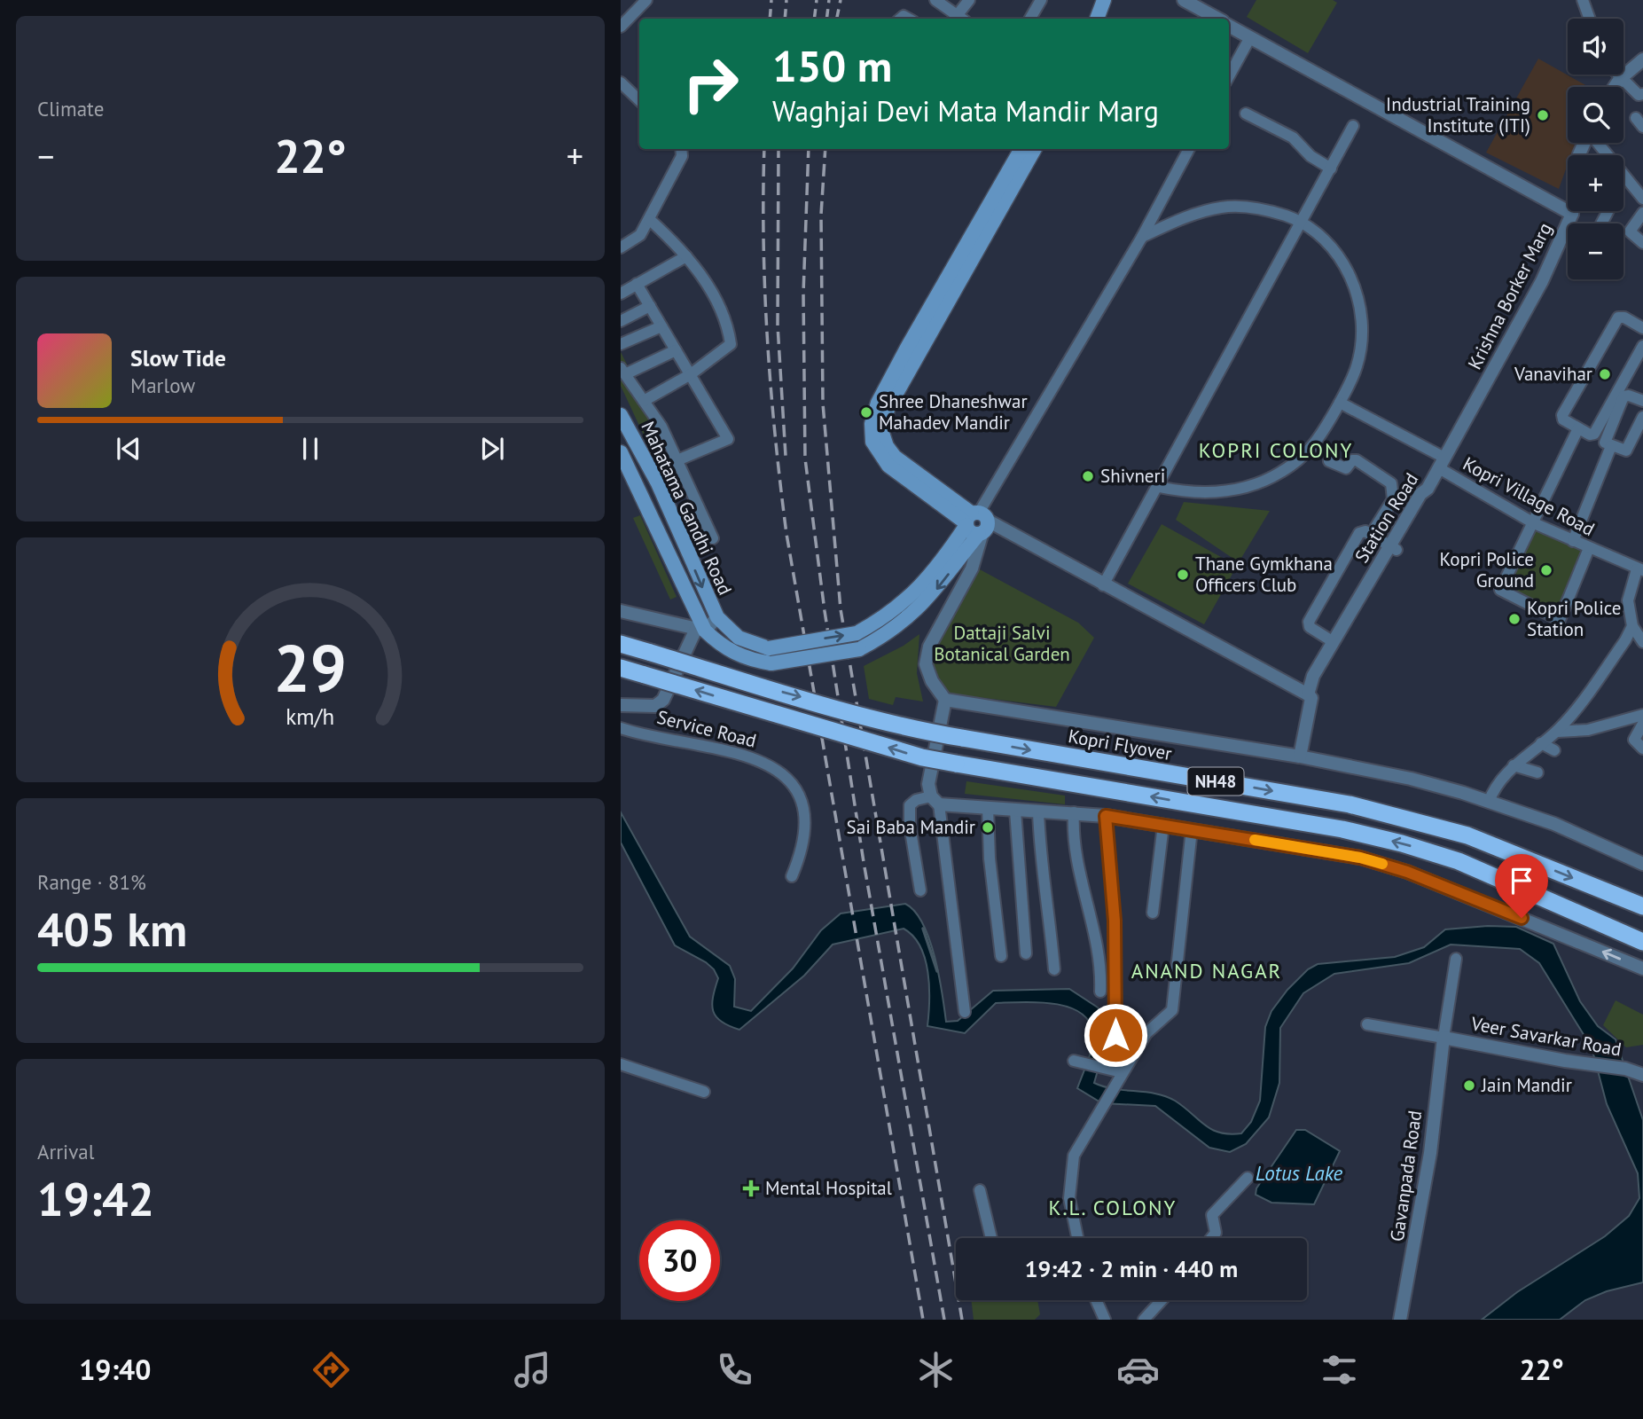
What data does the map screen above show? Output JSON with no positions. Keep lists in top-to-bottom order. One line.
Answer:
{"streets":{"highway":["Kopri Flyover","NH48"],"main road":["Mahatama Gandhi Road"],"street":["Krishna Borker Marg","Kopri Village Road","Station Road","Service Road","Veer Savarkar Road","Gavanpada Road"]},"crossings":[["Krishna Borker Marg","Kopri Village Road"],["Krishna Borker Marg","Station Road"],["Kopri Village Road","Station Road"],["Veer Savarkar Road","Gavanpada Road"]],"districts":["KOPRI COLONY","ANAND NAGAR","K.L. COLONY"],"water":["Lotus Lake"],"parks":["Dattaji Salvi Botanical Garden"],"places":{"other":["Industrial Training Institute (ITI)","Vanavihar","Shree Dhaneshwar Mahadev Mandir","Shivneri","Kopri Police Ground","Thane Gymkhana Officers Club","Kopri Police Station","Sai Baba Mandir","Jain Mandir"],"health":["Mental Hospital"]},"page":{"tile":["Climate",["Range · 81%","405 km"],["Arrival","19:42"]],"map_buttons":["+","−"],"turn":["150 m","Waghjai Devi Mata Mandir Marg"],"heat":["−","22°","+"],"song":["Slow Tide","Marlow"],"limit":"30","trip":"19:42 · 2 min · 440 m","tabs":["19:40","22°"],"gauge":["29","km/h"]}}
